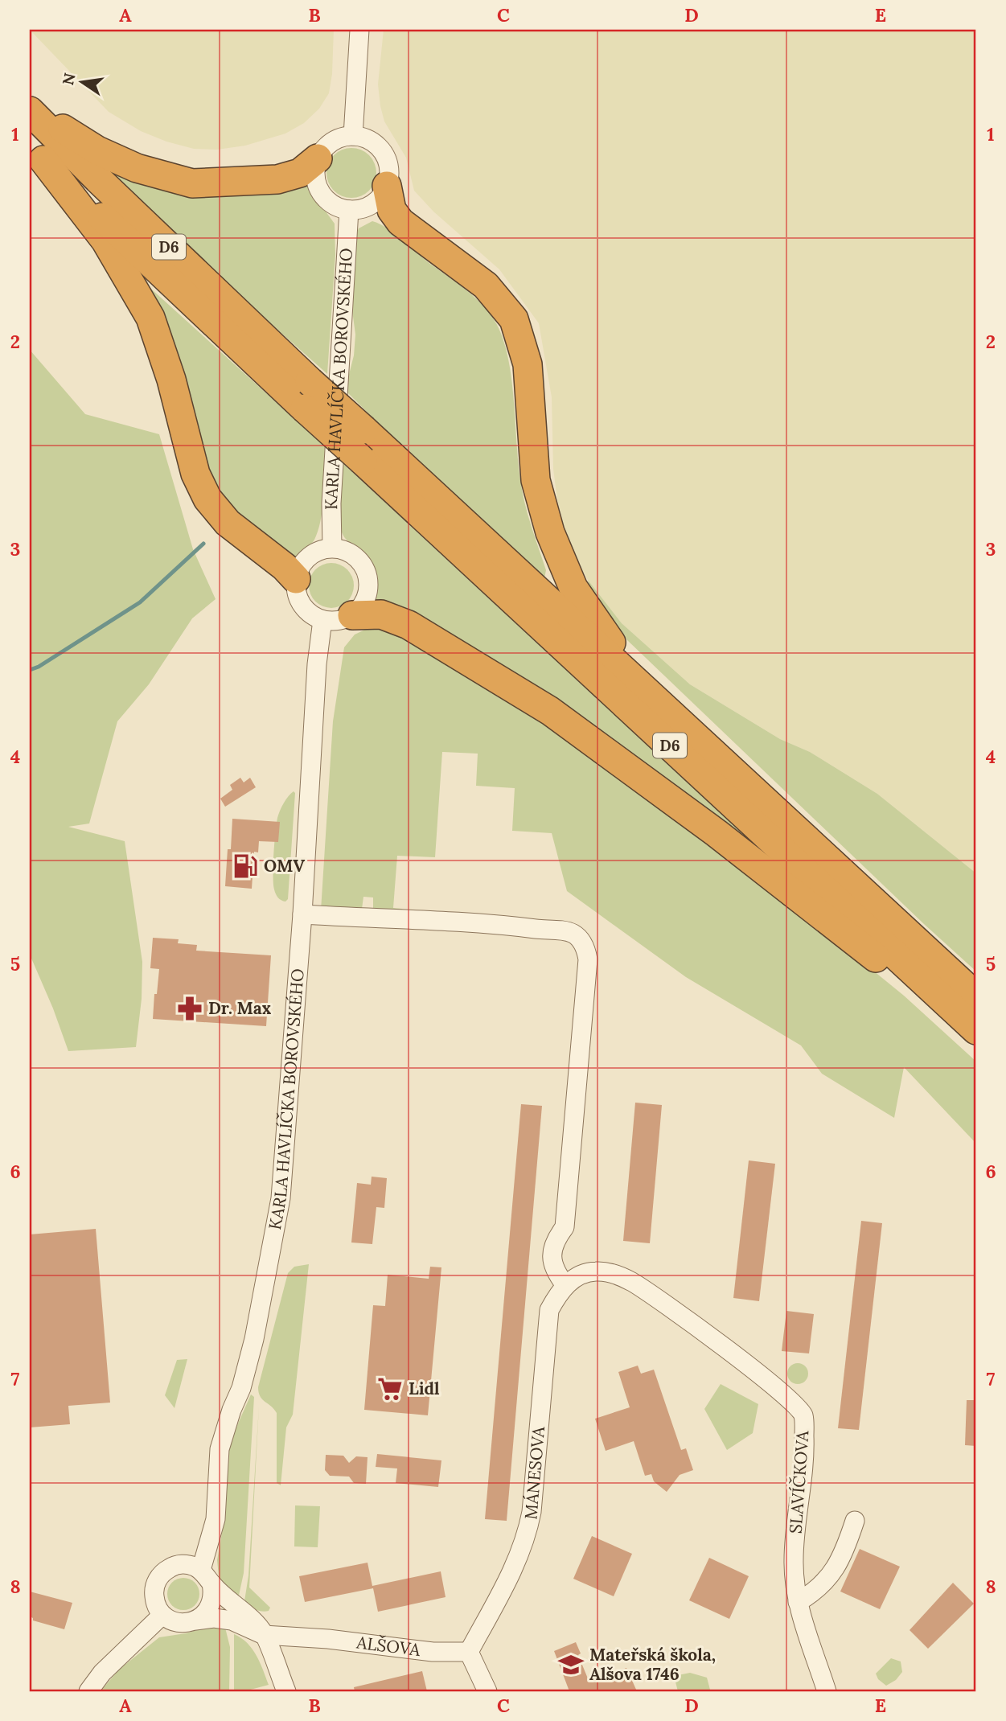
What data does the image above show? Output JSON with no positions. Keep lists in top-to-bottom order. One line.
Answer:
{"streets":{"highway":["D6"],"street":["KARLA HAVLÍČKA BOROVSKÉHO","MÁNESOVA","SLAVÍČKOVA","ALŠOVA"]},"crossings":[["MÁNESOVA","SLAVÍČKOVA"],["MÁNESOVA","ALŠOVA"]],"places":{"fuel station":["OMV"],"pharmacy":["Dr. Max"],"supermarket":["Lidl"],"school or university":["Mateřská škola, Alšova 1746"]},"north":"left","grid":{"columns":["A","B","C","D","E"],"rows":["1","2","3","4","5","6","7","8"]}}
